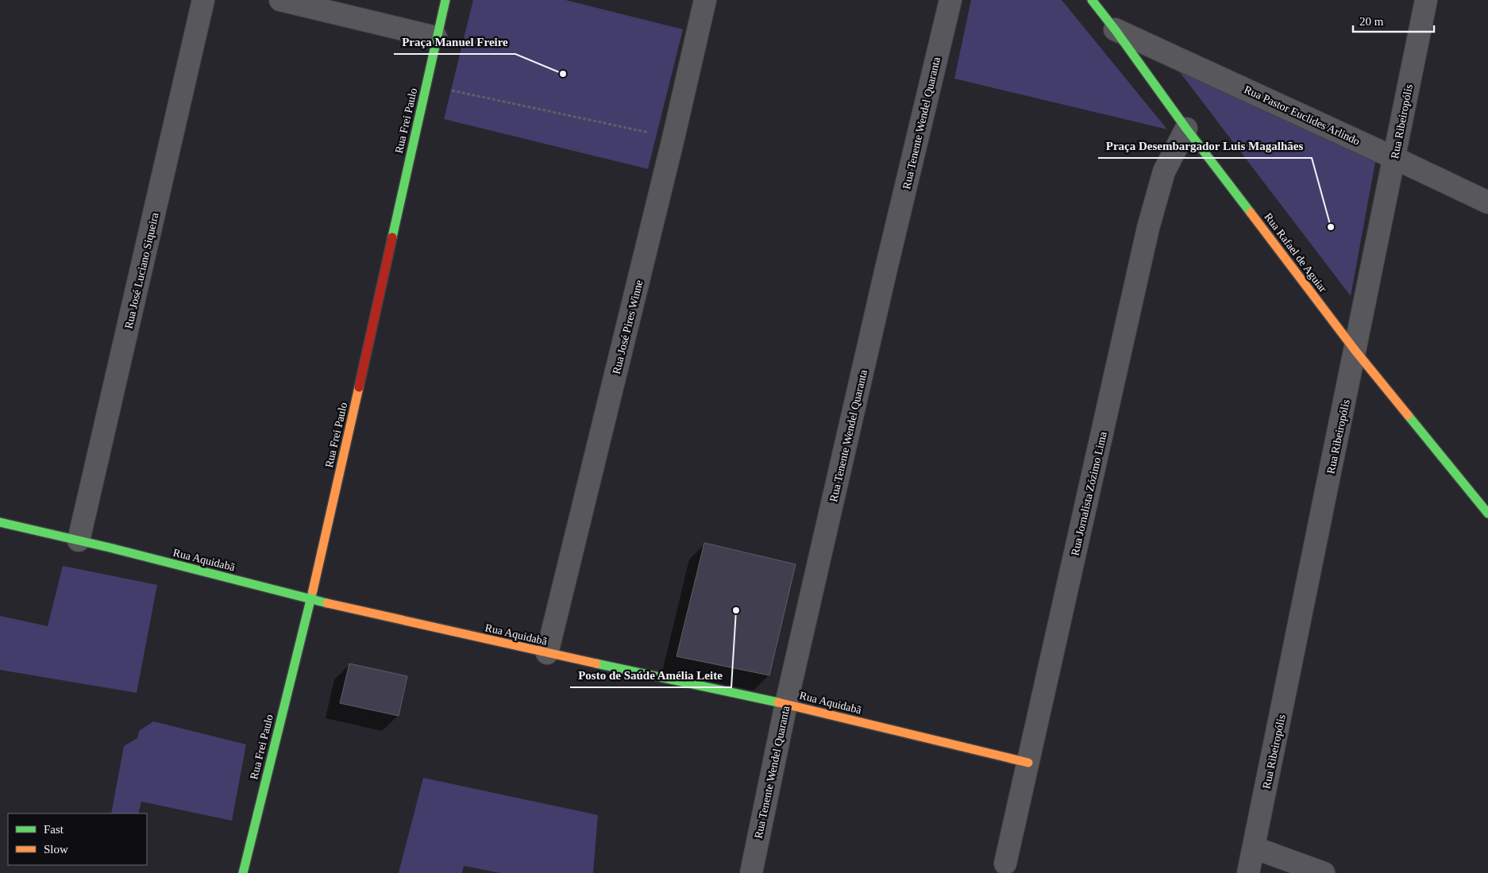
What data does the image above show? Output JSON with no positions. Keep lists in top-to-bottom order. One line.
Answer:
{"streets":{"street":["Rua Pastor Euclides Arlindo","Rua Frei Paulo","Rua Ribeiropólis","Rua Tenente Wendel Quaranta","Rua Rafael de Aguiar","Rua José Luciano Siqueira","Rua José Pires Winne","Rua Jornalista Zózimo Lima","Rua Aquidabã"]},"crossings":[["Rua Pastor Euclides Arlindo","Rua Ribeiropólis"],["Rua Pastor Euclides Arlindo","Rua Rafael de Aguiar"],["Rua Frei Paulo","Rua Aquidabã"],["Rua Ribeiropólis","Rua Rafael de Aguiar"],["Rua Tenente Wendel Quaranta","Rua Aquidabã"],["Rua Rafael de Aguiar","Rua Jornalista Zózimo Lima"],["Rua José Luciano Siqueira","Rua Aquidabã"],["Rua José Pires Winne","Rua Aquidabã"],["Rua Jornalista Zózimo Lima","Rua Aquidabã"]],"places":["Praça Manuel Freire","Praça Desembargador Luis Magalhães","Posto de Saúde Amélia Leite"],"legend":["Fast","Slow"],"scale_bar":"20 m"}
